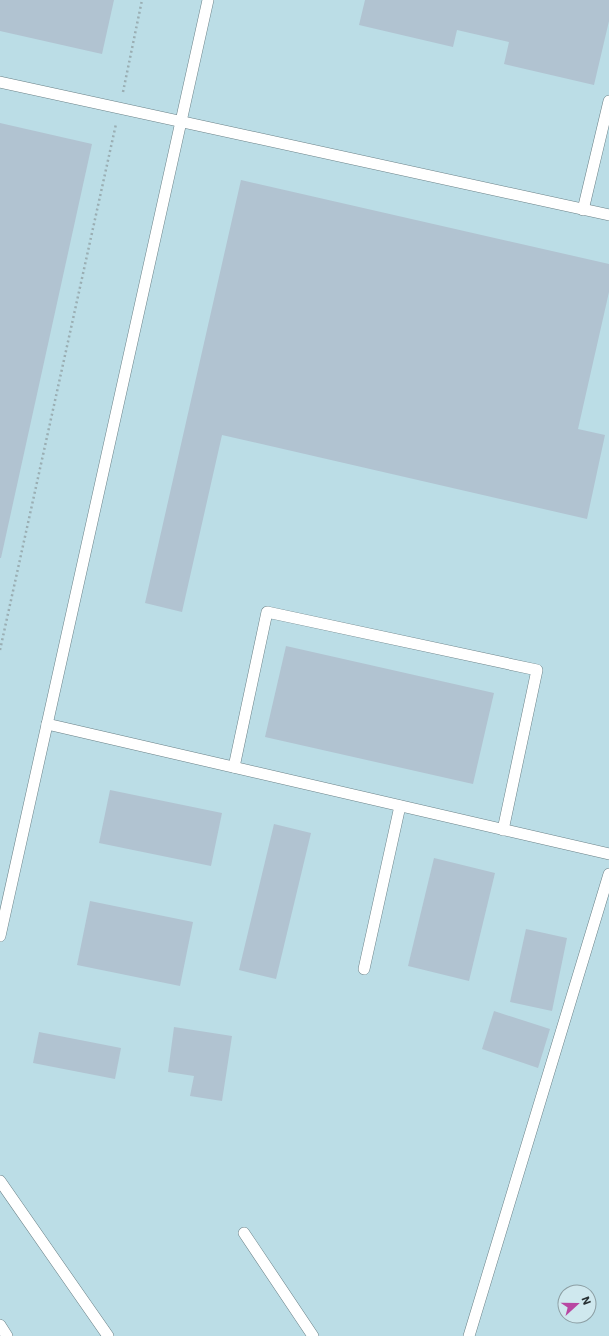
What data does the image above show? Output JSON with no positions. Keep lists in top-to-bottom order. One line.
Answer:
{"north":"right"}
